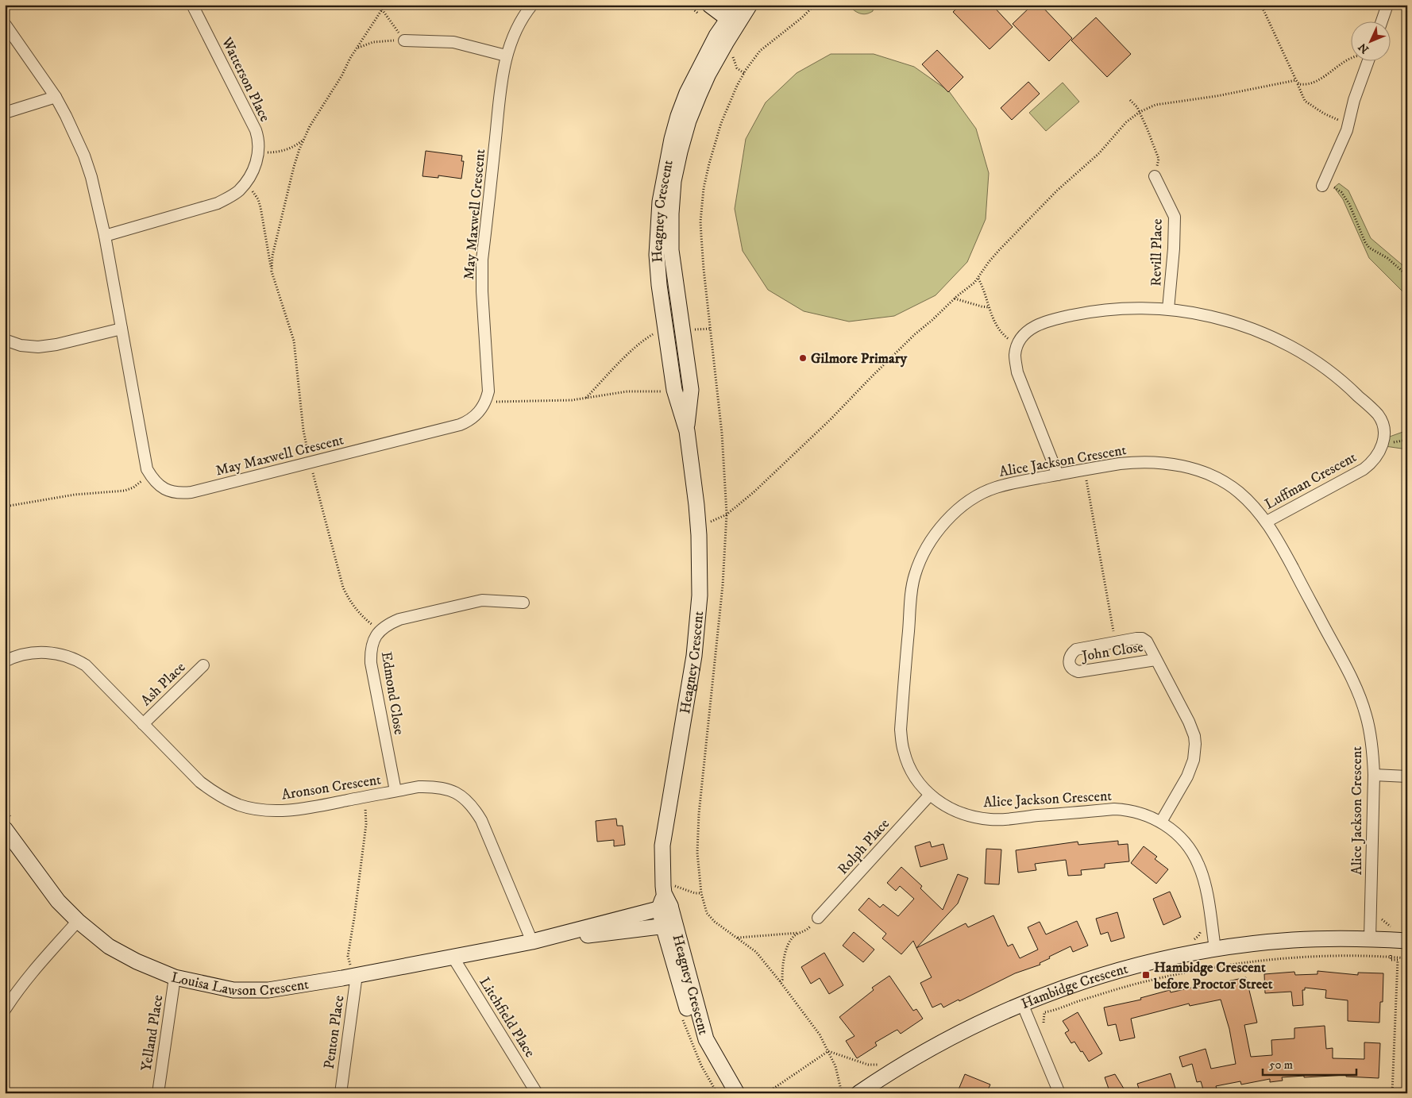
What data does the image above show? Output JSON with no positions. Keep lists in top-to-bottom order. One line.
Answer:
{"streets":{"street":["Watterson Place","Heagney Crescent","May Maxwell Crescent","Revill Place","Alice Jackson Crescent","Luffman Crescent","John Close","Ash Place","Edmond Close","Aronson Crescent","Rolph Place","Louisa Lawson Crescent","Hambidge Crescent","Litchfield Place","Penton Place","Yelland Place"]},"crossings":[["Watterson Place","May Maxwell Crescent"],["Heagney Crescent","Louisa Lawson Crescent"],["Revill Place","Luffman Crescent"],["Alice Jackson Crescent","Luffman Crescent"],["Alice Jackson Crescent","John Close"],["Alice Jackson Crescent","Rolph Place"],["Alice Jackson Crescent","Hambidge Crescent"],["Ash Place","Aronson Crescent"],["Edmond Close","Aronson Crescent"],["Aronson Crescent","Louisa Lawson Crescent"],["Louisa Lawson Crescent","Litchfield Place"],["Louisa Lawson Crescent","Penton Place"],["Louisa Lawson Crescent","Yelland Place"]],"places":{"other":["Gilmore Primary"],"transit":["Hambidge Crescent before Proctor Street"]},"scale_bar":"50 m","north":"bottom left"}
